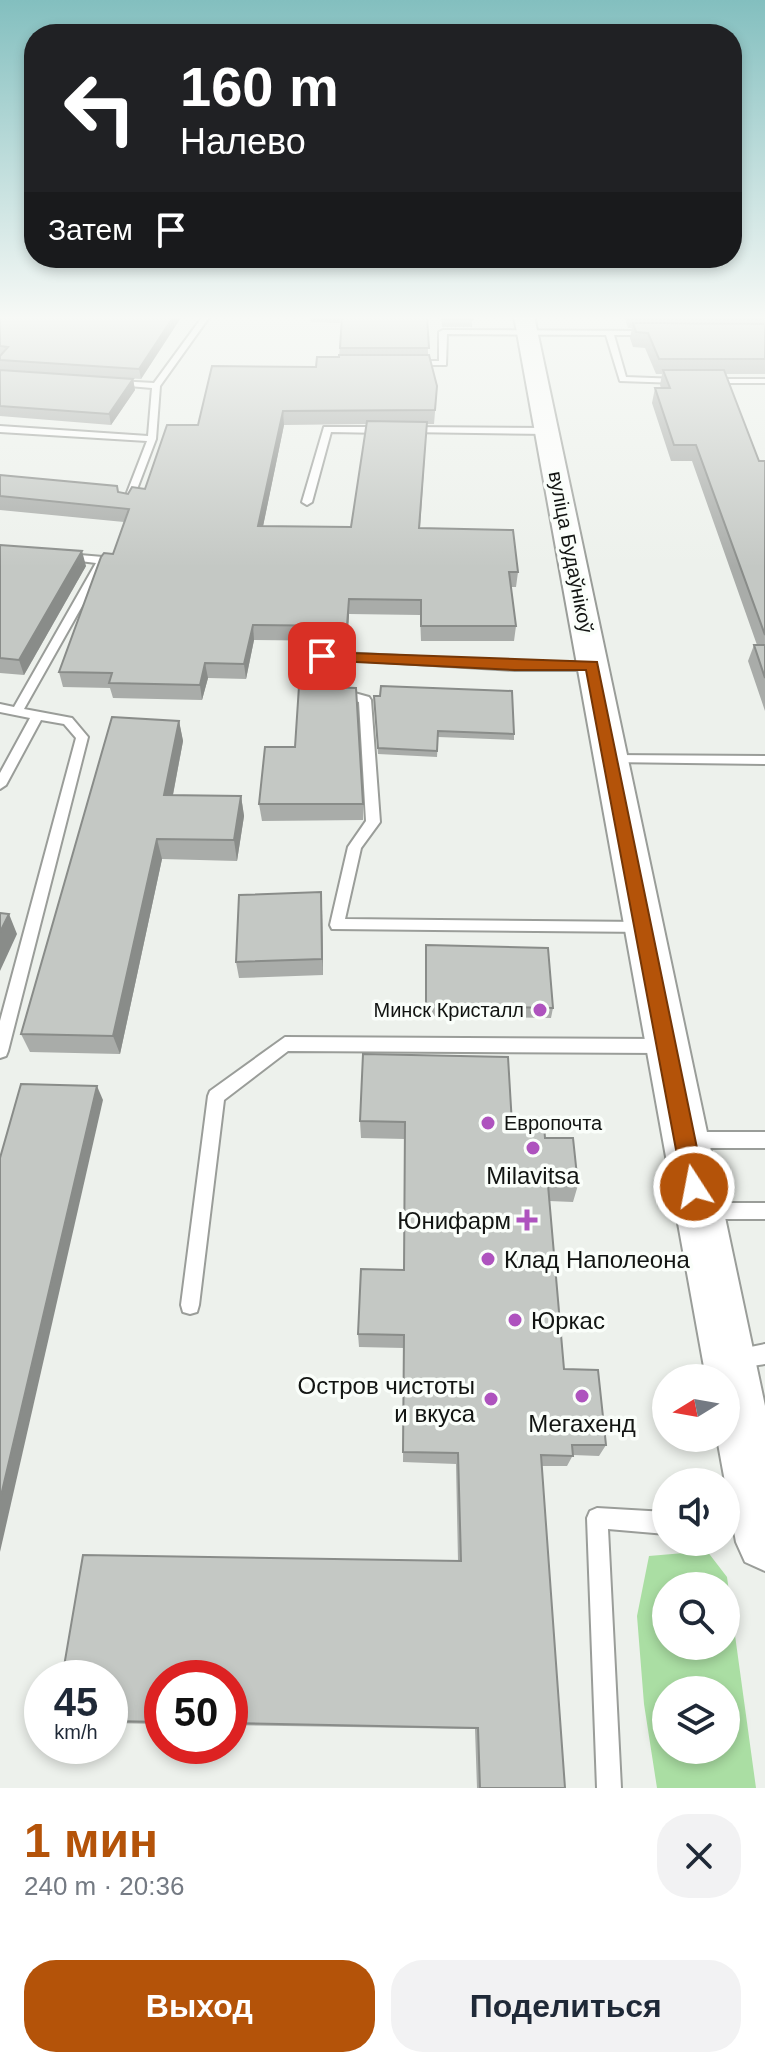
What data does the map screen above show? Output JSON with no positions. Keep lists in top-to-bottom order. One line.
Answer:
{"streets":{"main road":["вуліца Будаўнікоў"]},"places":{"other":["Минск Кристалл","Европочта","Milavitsa","Клад Наполеона","Юркас","Мегахенд","Остров чистоты и вкуса"],"health":["Юнифарм"]},"north":"left","page":{"turn":["160 m","Налево"],"then":"Затем","speed":"45 km/h","limit":"50","heading":["1 мин","240 m · 20:36"],"buttons":["Выход","Поделиться"]}}
